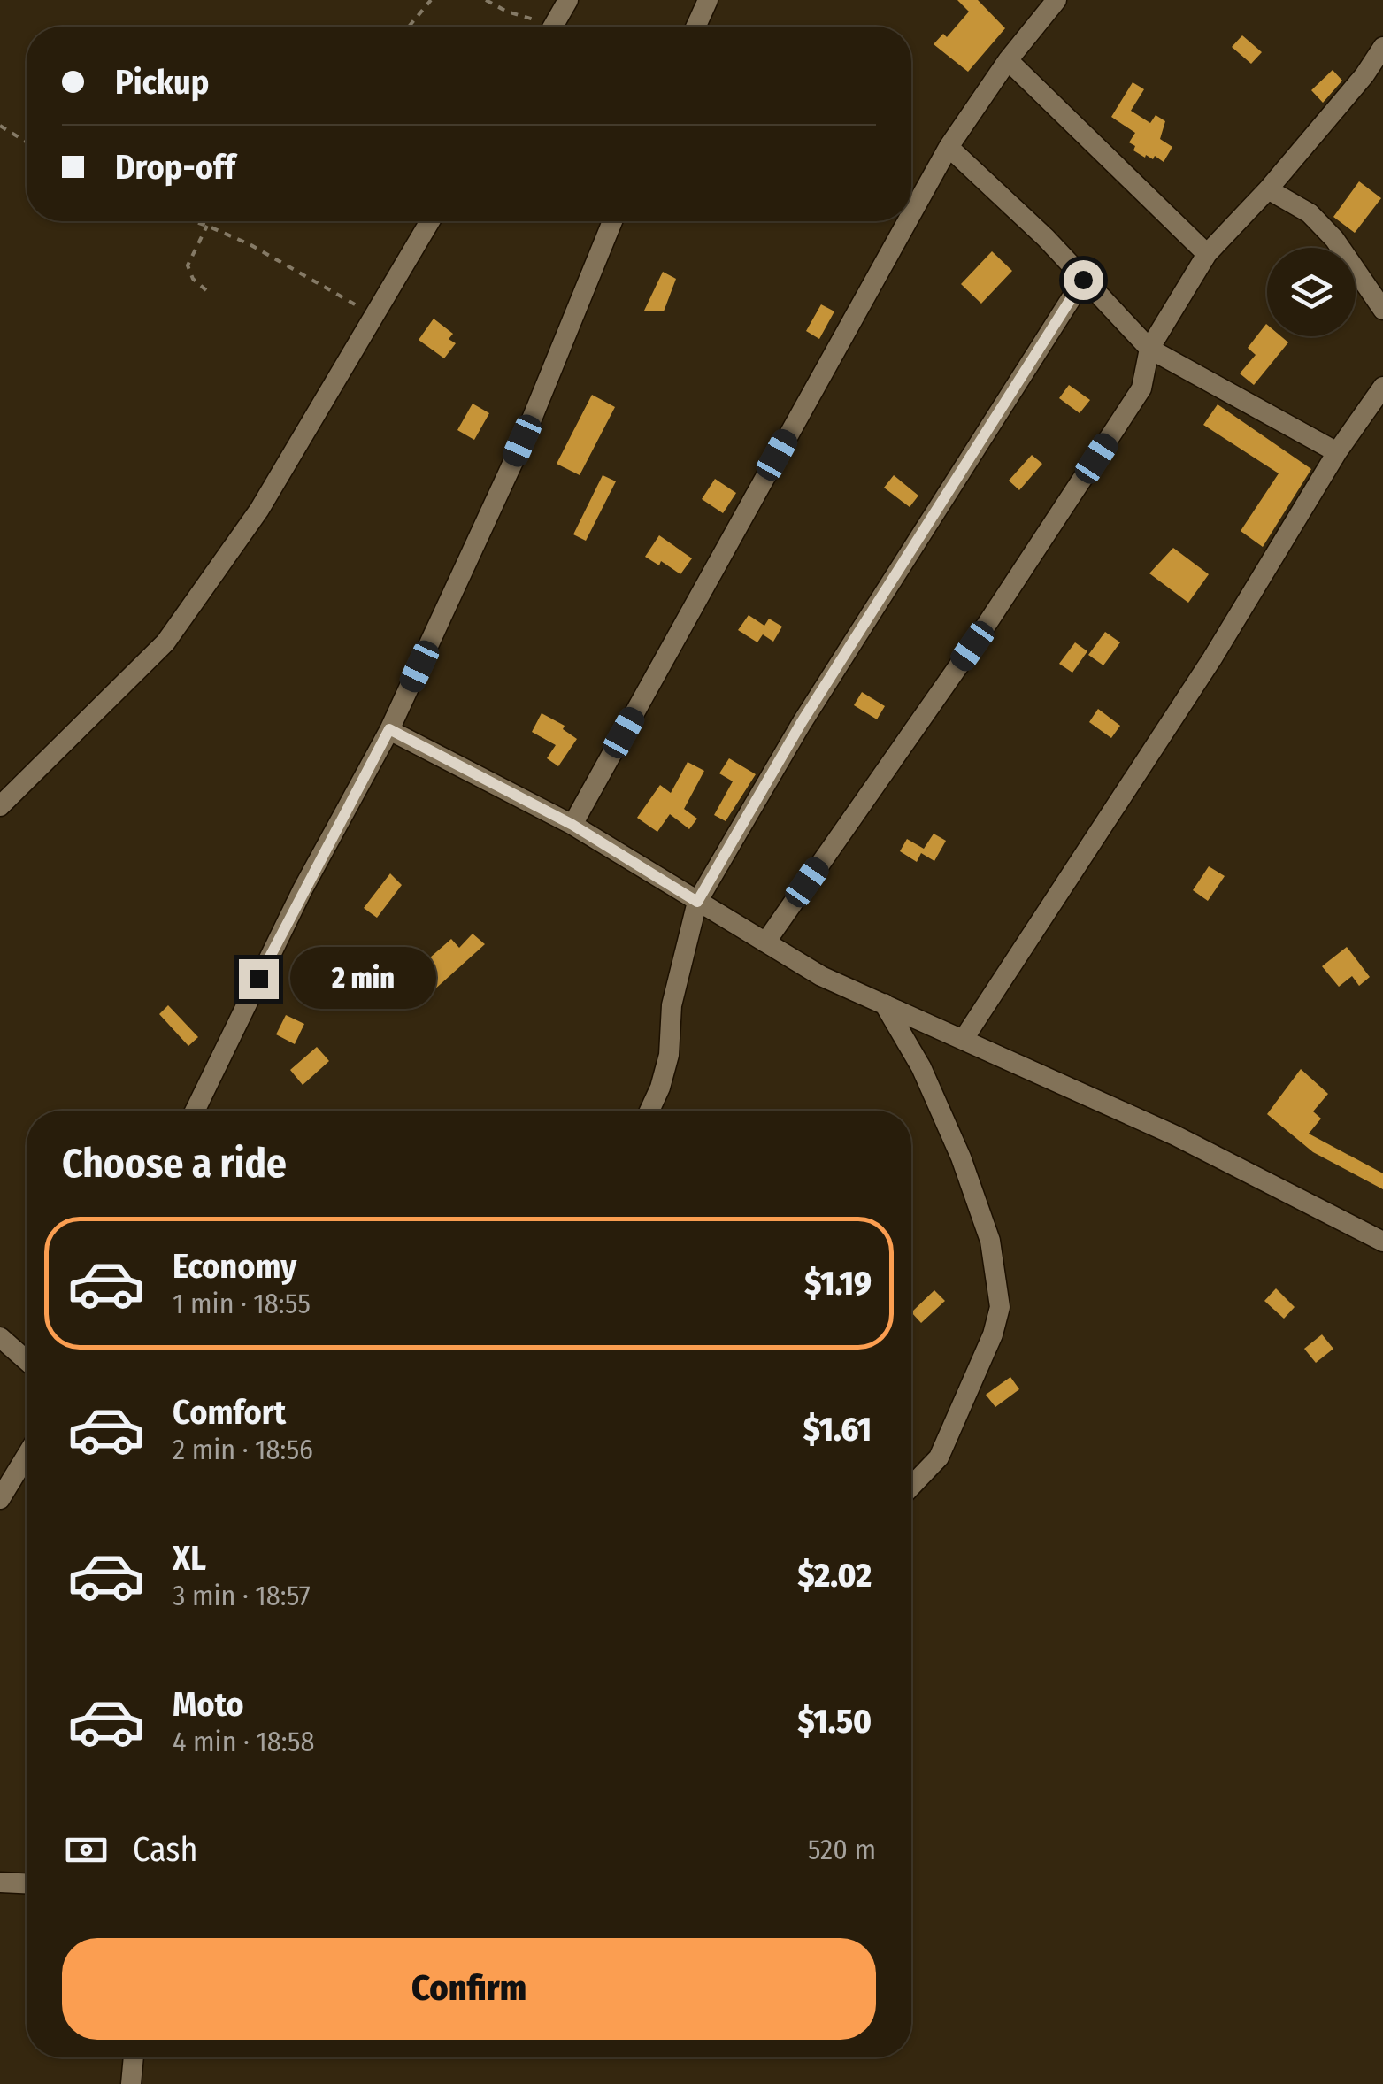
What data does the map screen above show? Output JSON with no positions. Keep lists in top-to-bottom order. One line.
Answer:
{"page":{"banner":["Pickup","Drop-off"],"bubble":"2 min","heading":"Choose a ride","list":[{"name":"Economy","note":"1 min · 18:55","value":"$1.19"},{"name":"Comfort","note":"2 min · 18:56","value":"$1.61"},{"name":"XL","note":"3 min · 18:57","value":"$2.02"},{"name":"Moto","note":"4 min · 18:58","value":"$1.50"}],"pay":["Cash","520 m"],"buttons":"Confirm"}}
